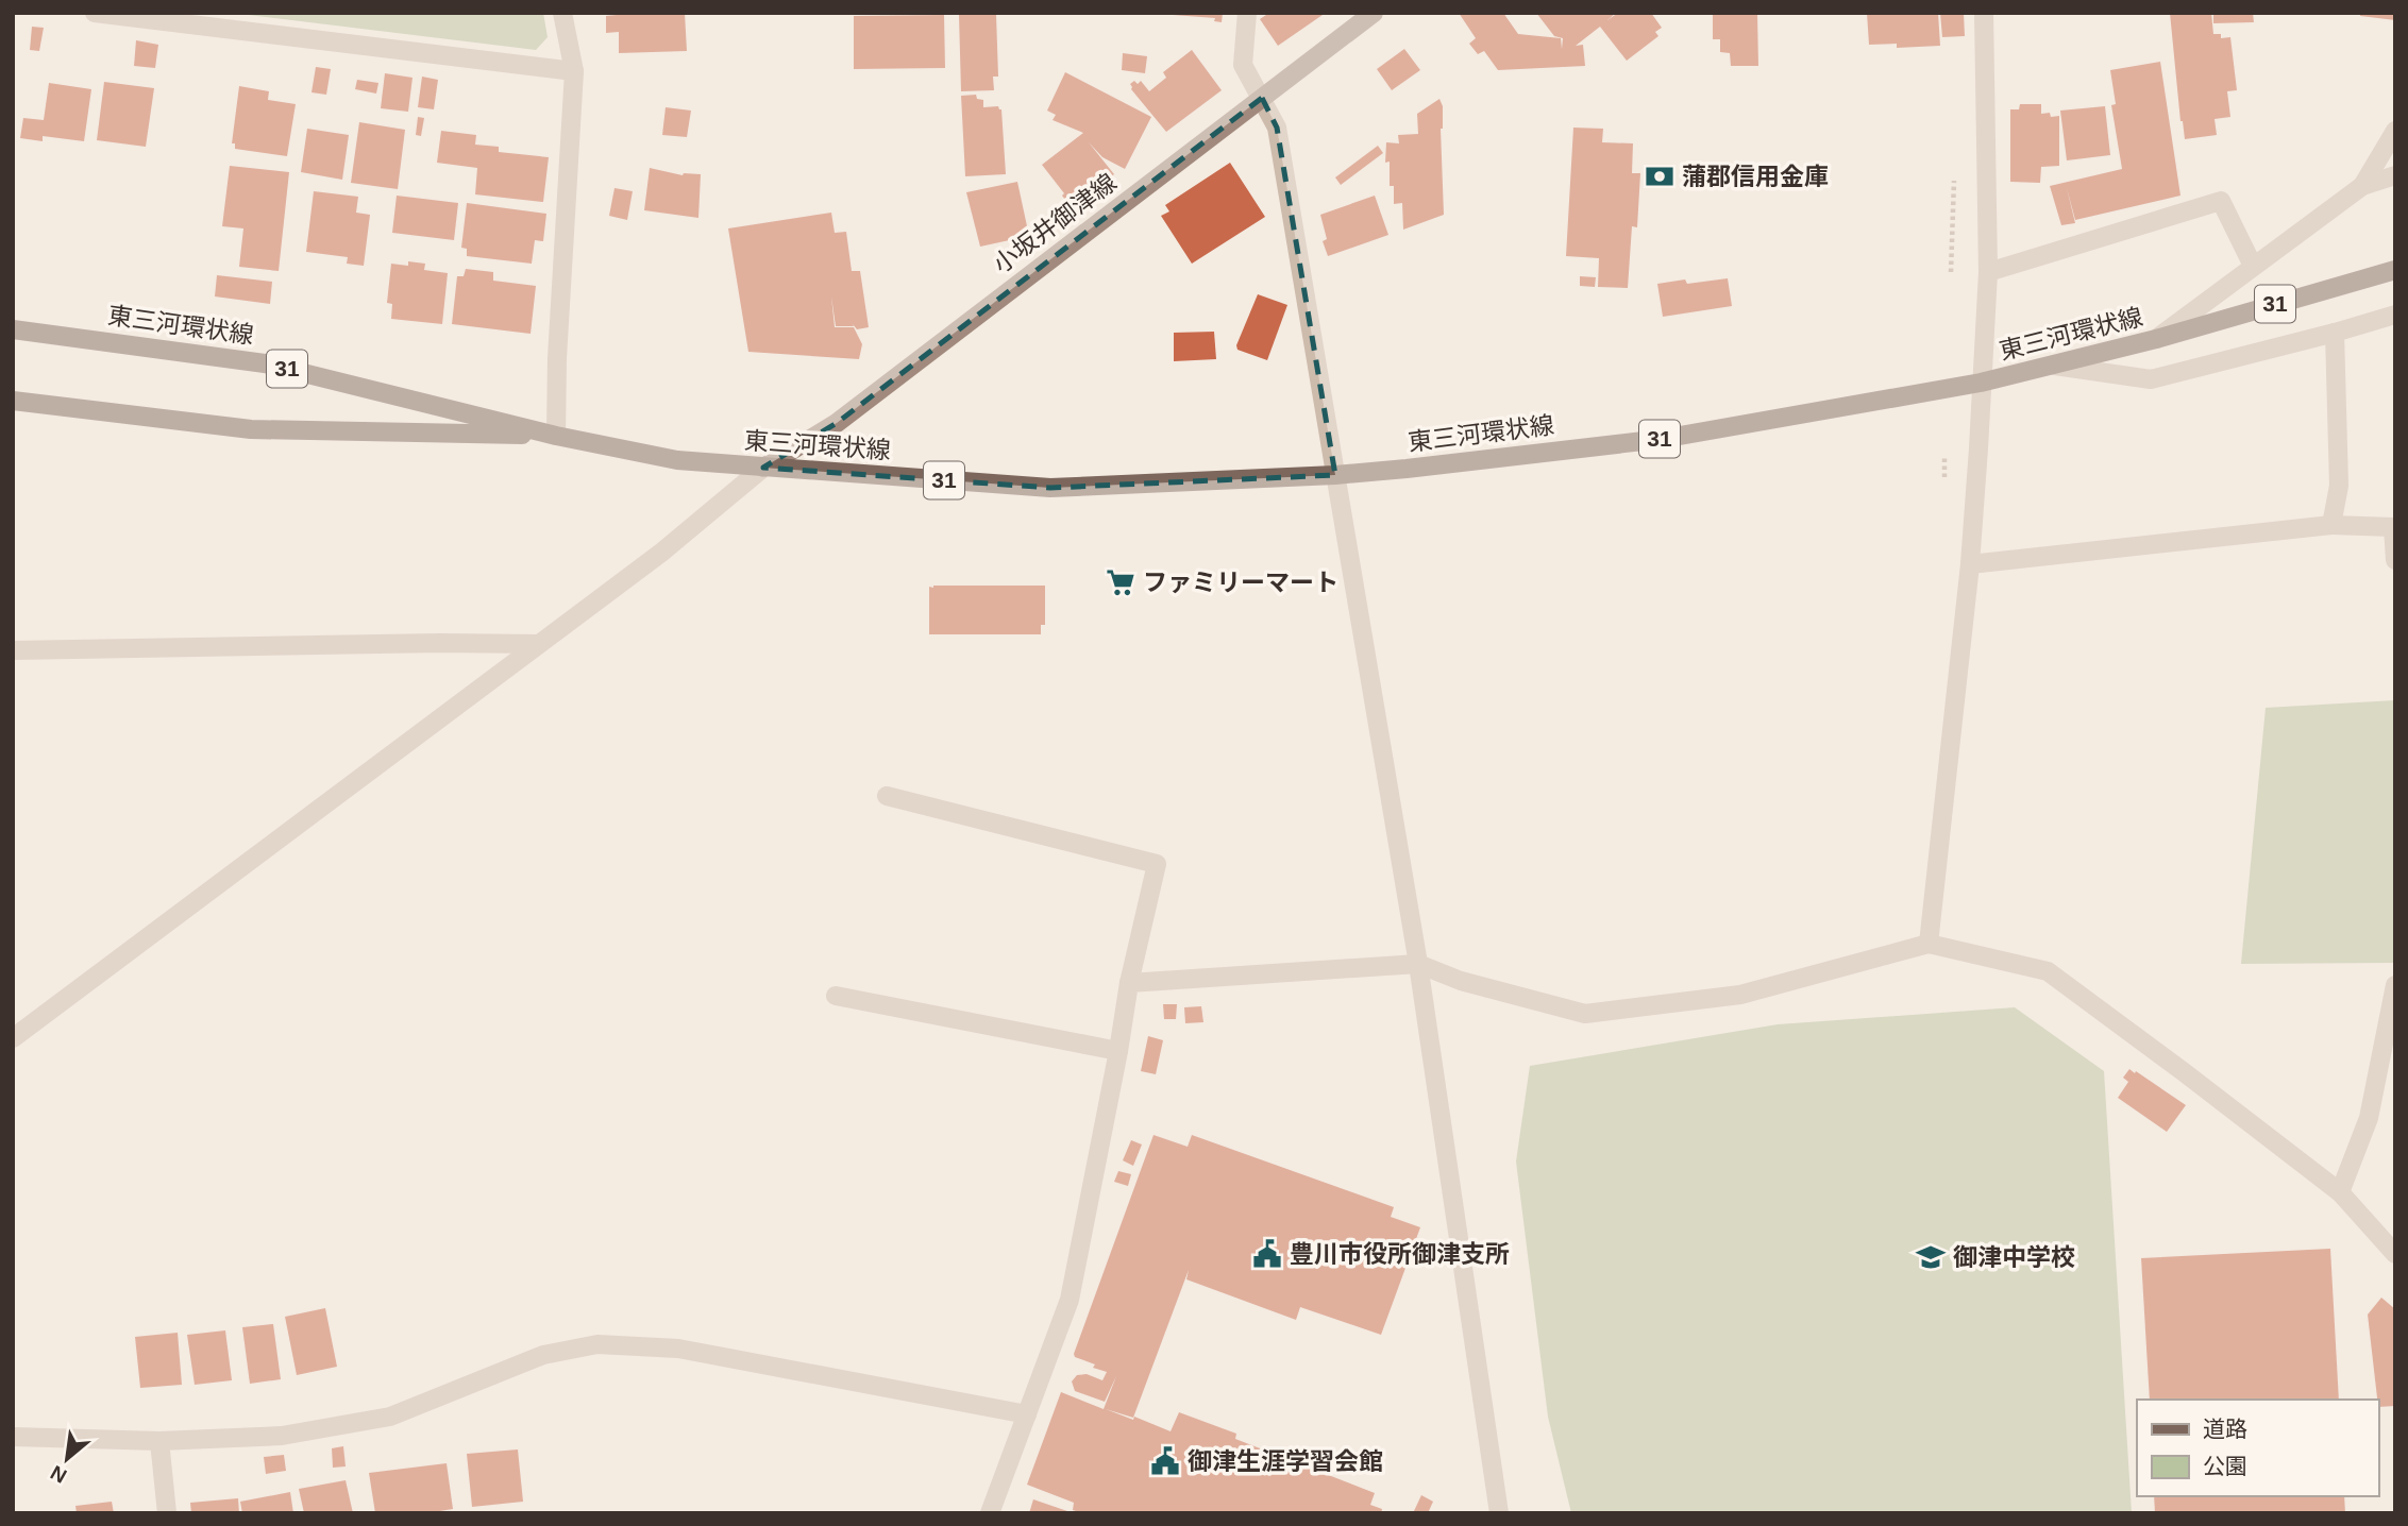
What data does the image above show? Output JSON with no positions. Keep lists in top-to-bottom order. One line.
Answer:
{"streets":{"main road":["小坂井御津線","31","東三河環状線"]},"crossings":[["小坂井御津線","東三河環状線"]],"places":{"bank":["蒲郡信用金庫"],"supermarket":["ファミリーマート"],"public building":["豊川市役所御津支所","御津生涯学習会館"],"school or university":["御津中学校"]},"legend":["道路","公園"],"north":"bottom left"}
